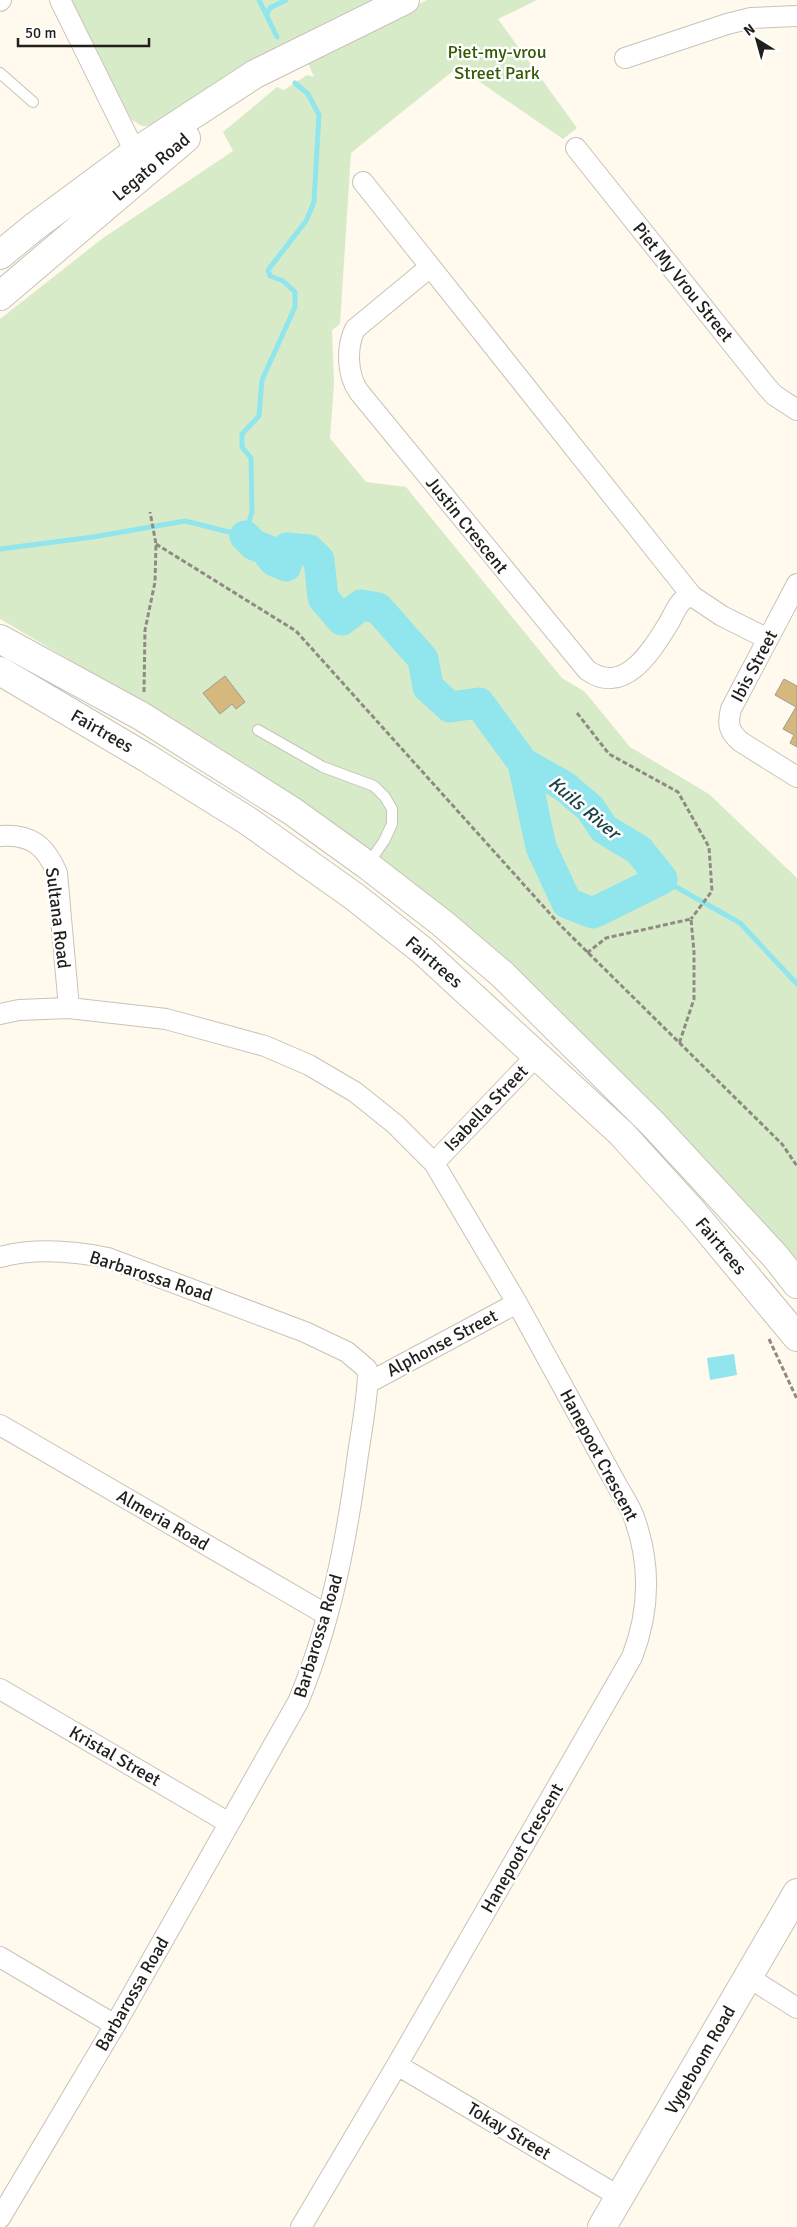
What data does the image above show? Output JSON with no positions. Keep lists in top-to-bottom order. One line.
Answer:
{"streets":{"main road":["Legato Road","Fairtrees","Vygeboom Road"],"street":["Piet My Vrou Street","Justin Crescent","Ibis Street","Sultana Road","Isabella Street","Barbarossa Road","Alphonse Street","Hanepoot Crescent","Almeria Road","Kristal Street","Tokay Street"]},"crossings":[["Fairtrees","Isabella Street"],["Sultana Road","Hanepoot Crescent"],["Isabella Street","Hanepoot Crescent"],["Barbarossa Road","Alphonse Street"],["Barbarossa Road","Almeria Road"],["Barbarossa Road","Kristal Street"],["Alphonse Street","Hanepoot Crescent"],["Hanepoot Crescent","Tokay Street"],["Vygeboom Road","Tokay Street"]],"water":["Kuils River"],"parks":["Piet-my-vrou Street Park"],"scale_bar":"50 m","north":"top left"}
